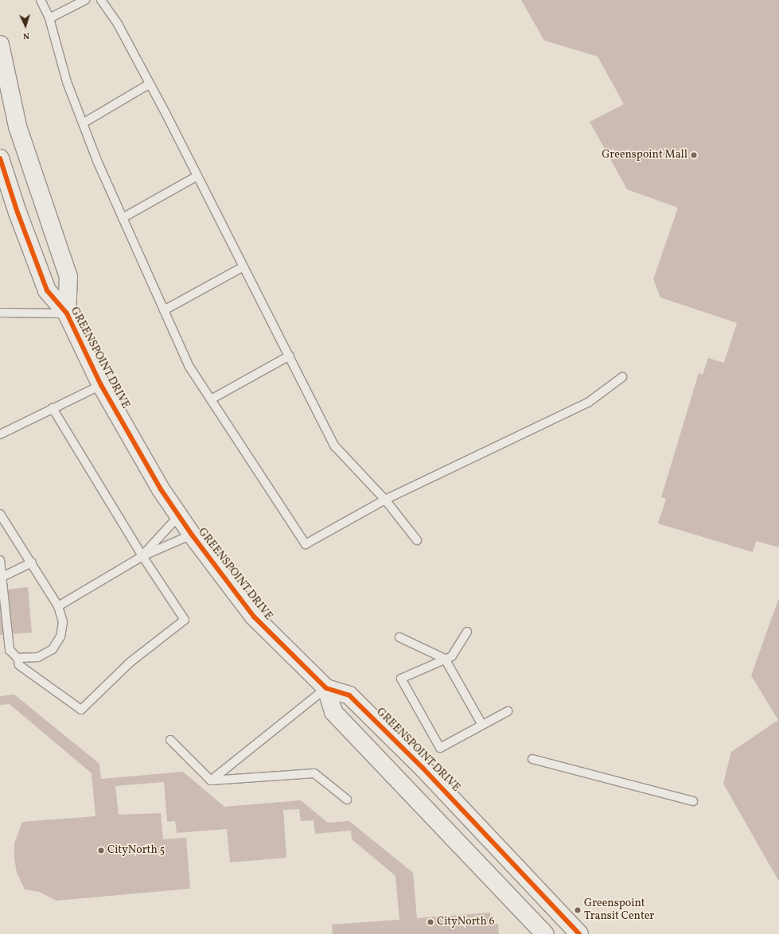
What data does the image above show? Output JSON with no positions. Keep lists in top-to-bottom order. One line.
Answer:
{"streets":{"street":["GREENSPOINT DRIVE"]},"places":["Greenspoint Mall","CityNorth 5","Greenspoint Transit Center","CityNorth 6"],"north":"bottom"}
